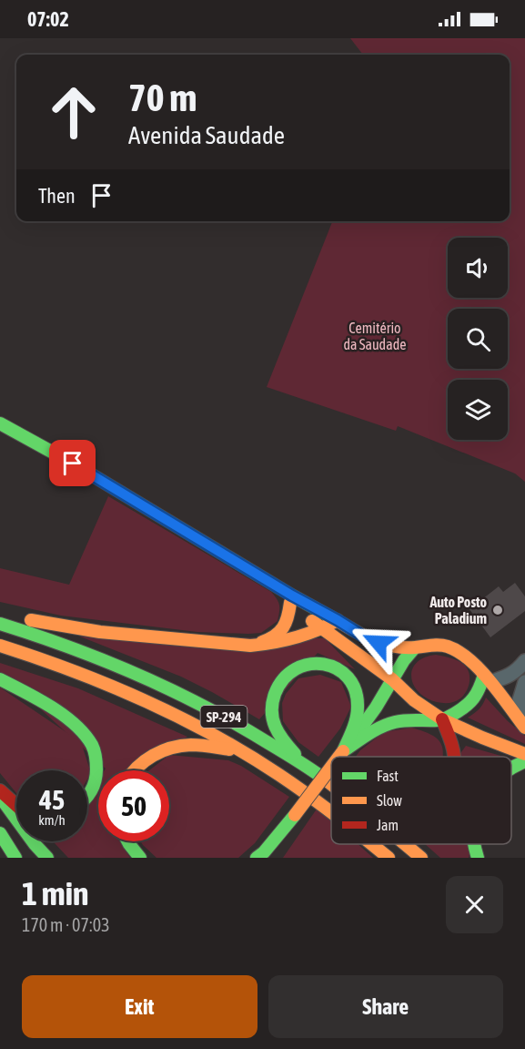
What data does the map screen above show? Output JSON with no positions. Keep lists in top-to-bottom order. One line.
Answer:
{"streets":{"main road":["SP-294"]},"parks":["Cemitério da Saudade"],"places":["Auto Posto Paladium"],"legend":["Fast","Slow","Jam"],"page":{"status":"07:02","turn":["70 m","Avenida Saudade"],"then":"Then","speed":"45 km/h","limit":"50","heading":["1 min","170 m · 07:03"],"buttons":["Exit","Share"]}}
